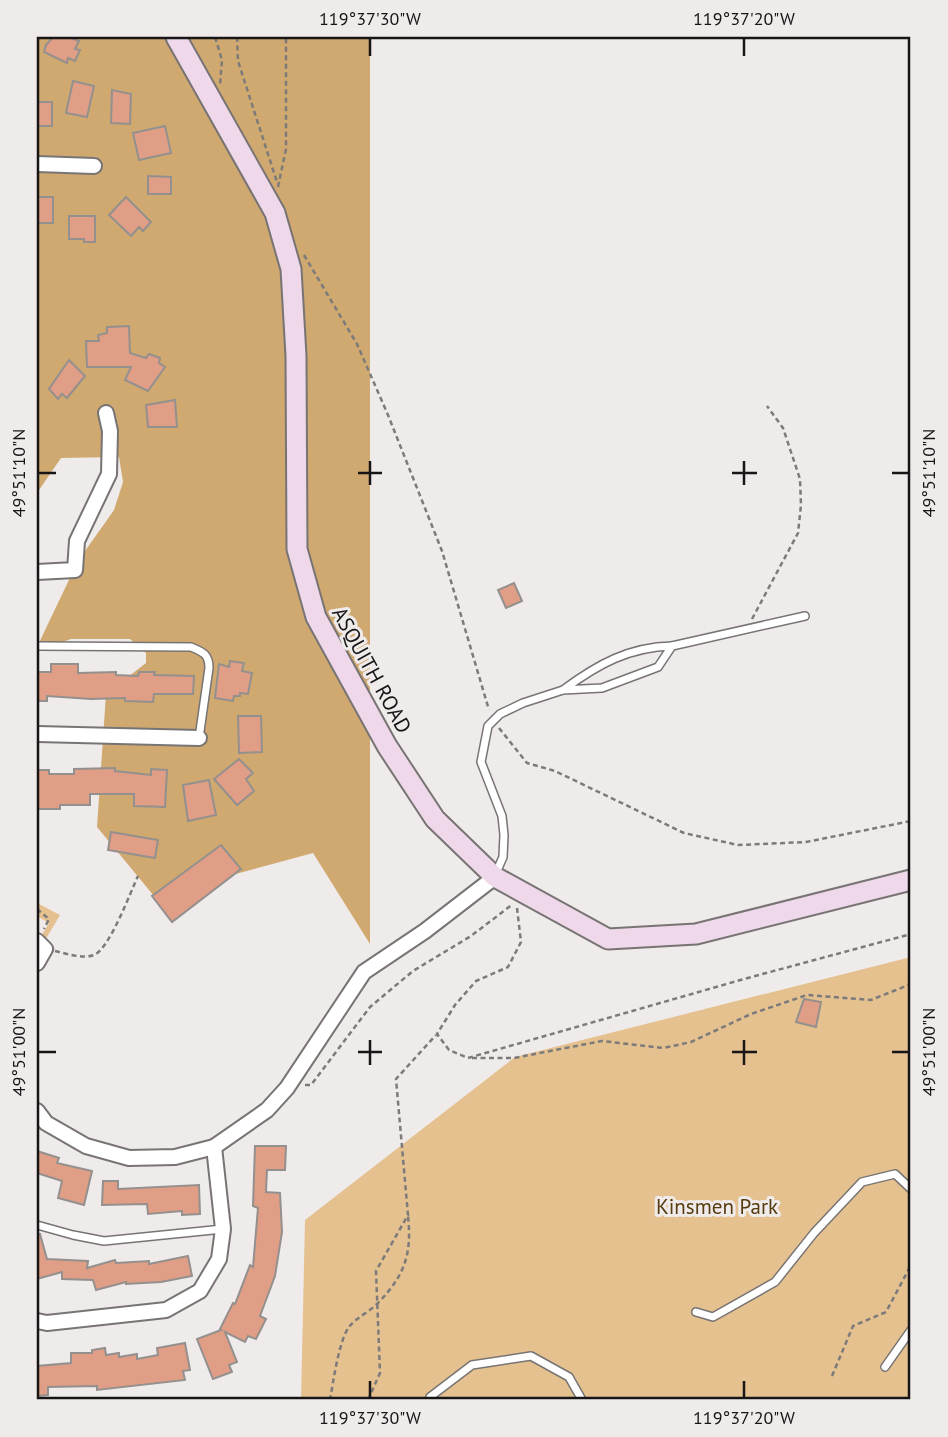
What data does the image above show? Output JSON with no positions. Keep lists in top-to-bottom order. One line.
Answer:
{"streets":{"street":["ASQUITH ROAD"]},"parks":["Kinsmen Park"],"coordinates":["119°37'30\"W","119°37'20\"W","49°51'10\"N","49°51'00\"N"]}
